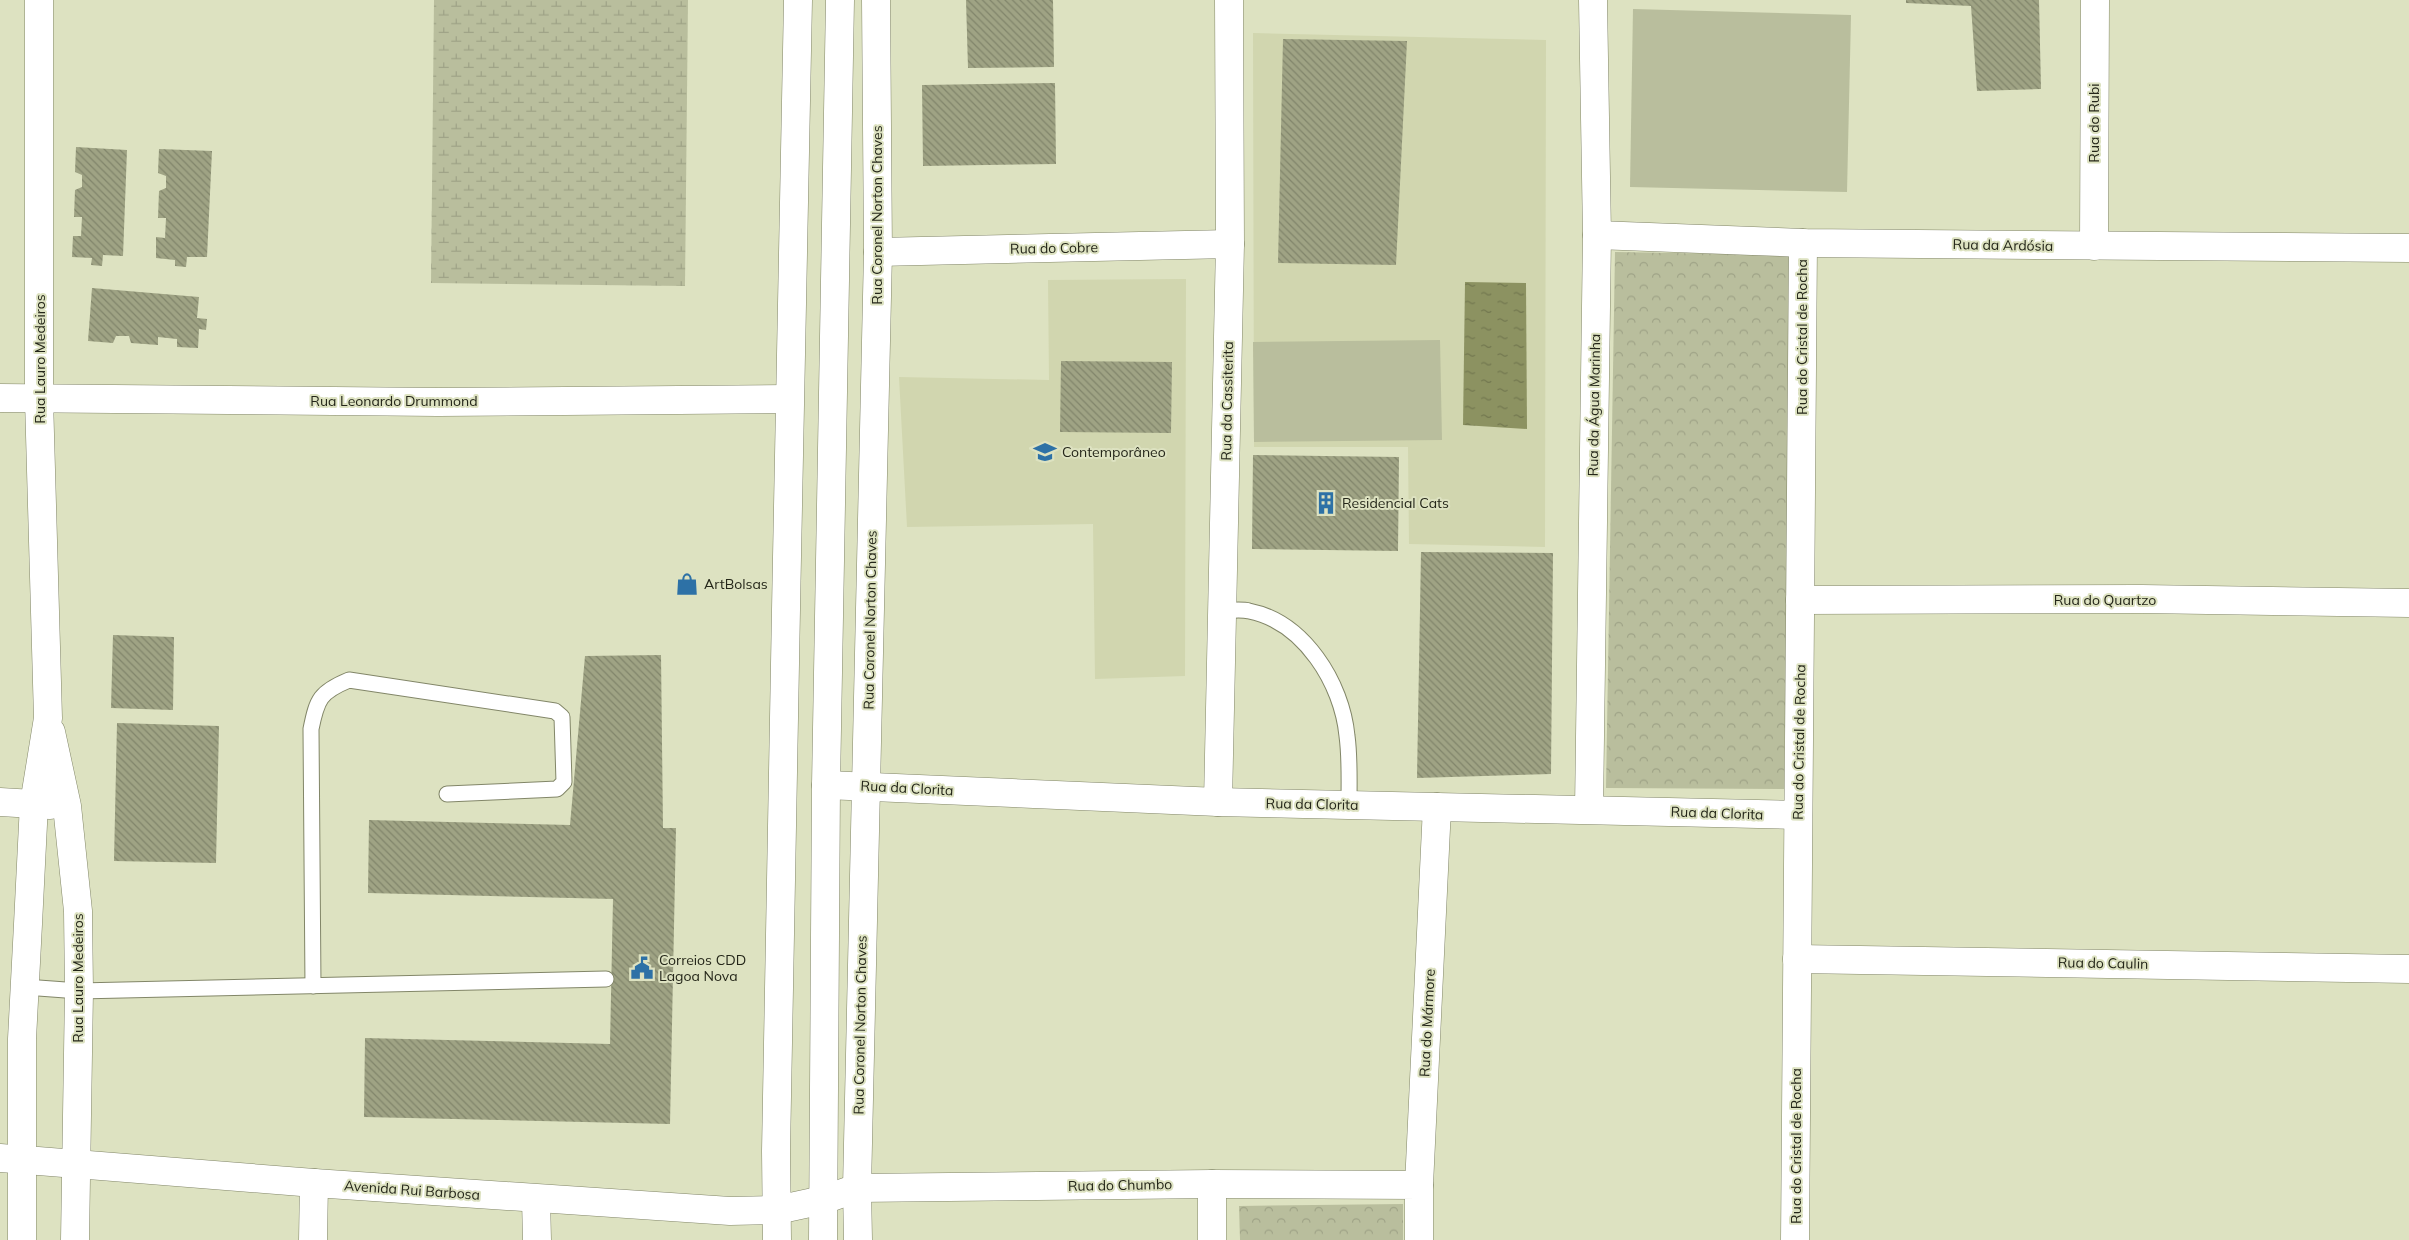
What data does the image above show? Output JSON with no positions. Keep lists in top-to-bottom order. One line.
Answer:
{"streets":{"street":["Rua do Rubi","Rua Coronel Norton Chaves","Rua da Ardósia","Rua do Cobre","Rua do Cristal de Rocha","Rua Lauro Medeiros","Rua Leonardo Drummond","Rua da Cassiterita","Rua da Água Marinha","Rua do Quartzo","Rua da Clorita","Rua do Caulin","Rua do Mármore","Rua do Chumbo","Avenida Rui Barbosa"]},"crossings":[["Rua do Rubi","Rua da Ardósia"],["Rua Coronel Norton Chaves","Rua do Cobre"],["Rua Coronel Norton Chaves","Rua da Clorita"],["Rua Coronel Norton Chaves","Rua do Chumbo"],["Rua da Ardósia","Rua do Cristal de Rocha"],["Rua da Ardósia","Rua da Água Marinha"],["Rua do Cobre","Rua da Cassiterita"],["Rua do Cristal de Rocha","Rua do Quartzo"],["Rua do Cristal de Rocha","Rua da Clorita"],["Rua do Cristal de Rocha","Rua do Caulin"],["Rua Lauro Medeiros","Rua Leonardo Drummond"],["Rua Lauro Medeiros","Avenida Rui Barbosa"],["Rua da Cassiterita","Rua da Clorita"],["Rua da Água Marinha","Rua da Clorita"],["Rua da Clorita","Rua do Mármore"],["Rua do Mármore","Rua do Chumbo"],["Rua do Chumbo","Avenida Rui Barbosa"]],"places":{"school or university":["Contemporâneo"],"building":["Residencial Cats"],"shop":["ArtBolsas"],"public building":["Correios CDD Lagoa Nova"]}}
